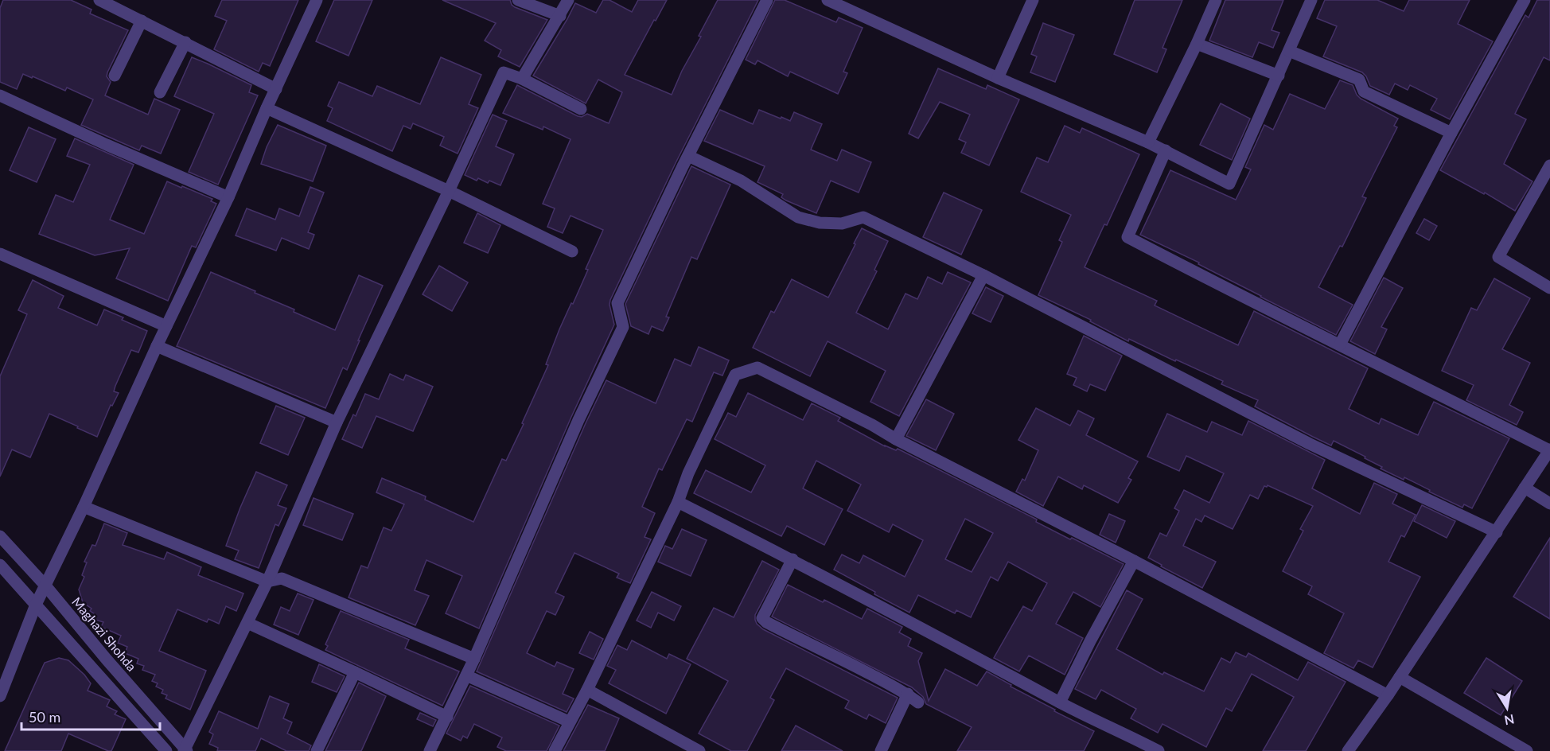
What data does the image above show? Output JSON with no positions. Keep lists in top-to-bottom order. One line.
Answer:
{"streets":{"street":["Maghazi Shohda"]},"scale_bar":"50 m","north":"bottom"}
